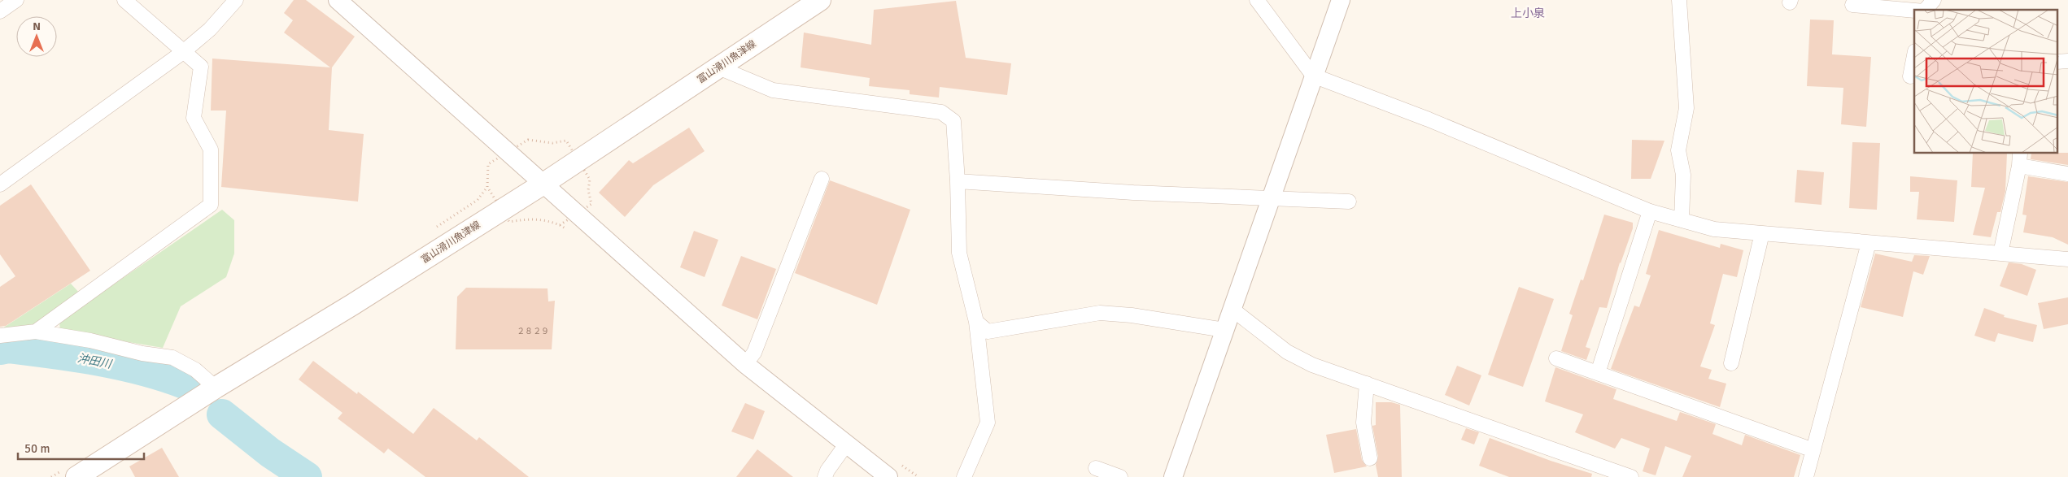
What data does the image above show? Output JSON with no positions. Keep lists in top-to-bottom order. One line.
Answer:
{"streets":{"main road":["富山滑川魚津線"]},"districts":["上小泉"],"water":["沖田川"],"house_numbers":["２８２９"],"scale_bar":"50 m","north":"top"}
